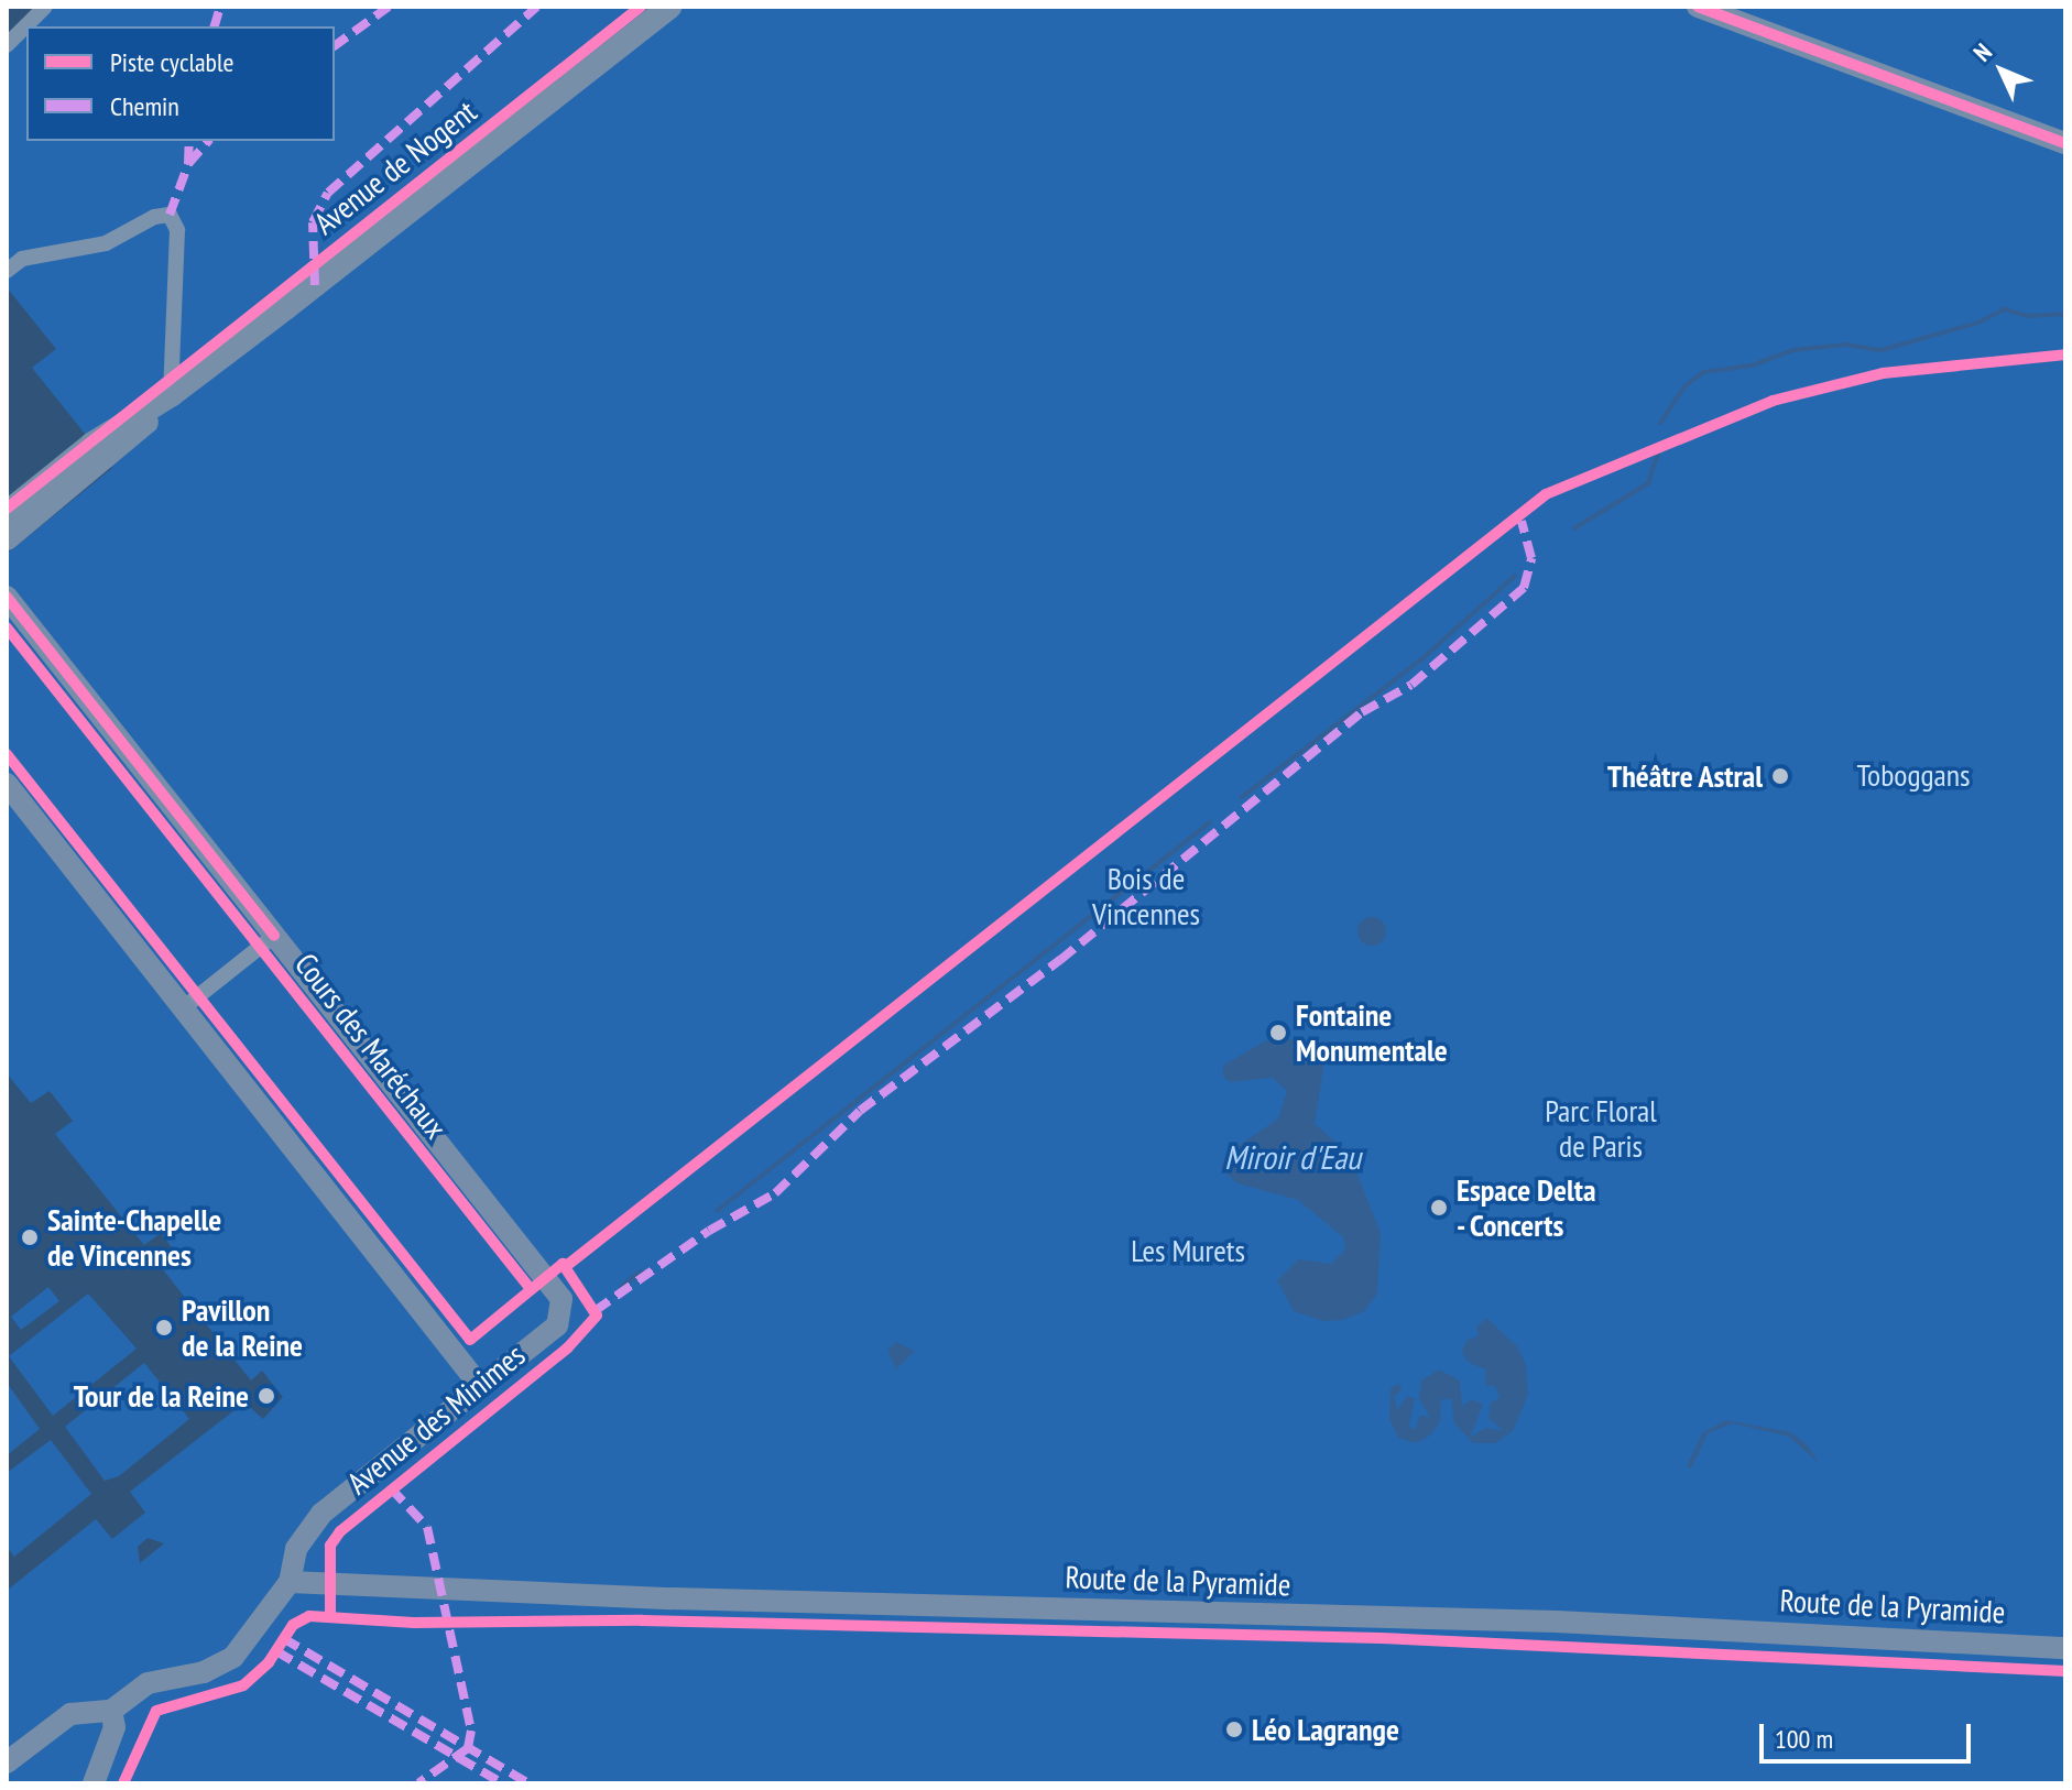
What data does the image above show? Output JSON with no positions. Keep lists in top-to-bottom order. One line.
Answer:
{"streets":{"main road":["Avenue de Nogent"],"street":["Cours des Maréchaux","Avenue des Minimes","Route de la Pyramide"]},"crossings":[["Cours des Maréchaux","Avenue des Minimes"],["Avenue des Minimes","Route de la Pyramide"]],"water":["Miroir d'Eau"],"parks":["Toboggans","Bois de Vincennes","Parc Floral de Paris","Les Murets"],"places":["Théâtre Astral","Fontaine Monumentale","Espace Delta - Concerts","Sainte-Chapelle de Vincennes","Pavillon de la Reine","Tour de la Reine","Léo Lagrange"],"legend":["Piste cyclable","Chemin"],"scale_bar":"100 m","north":"top left"}
